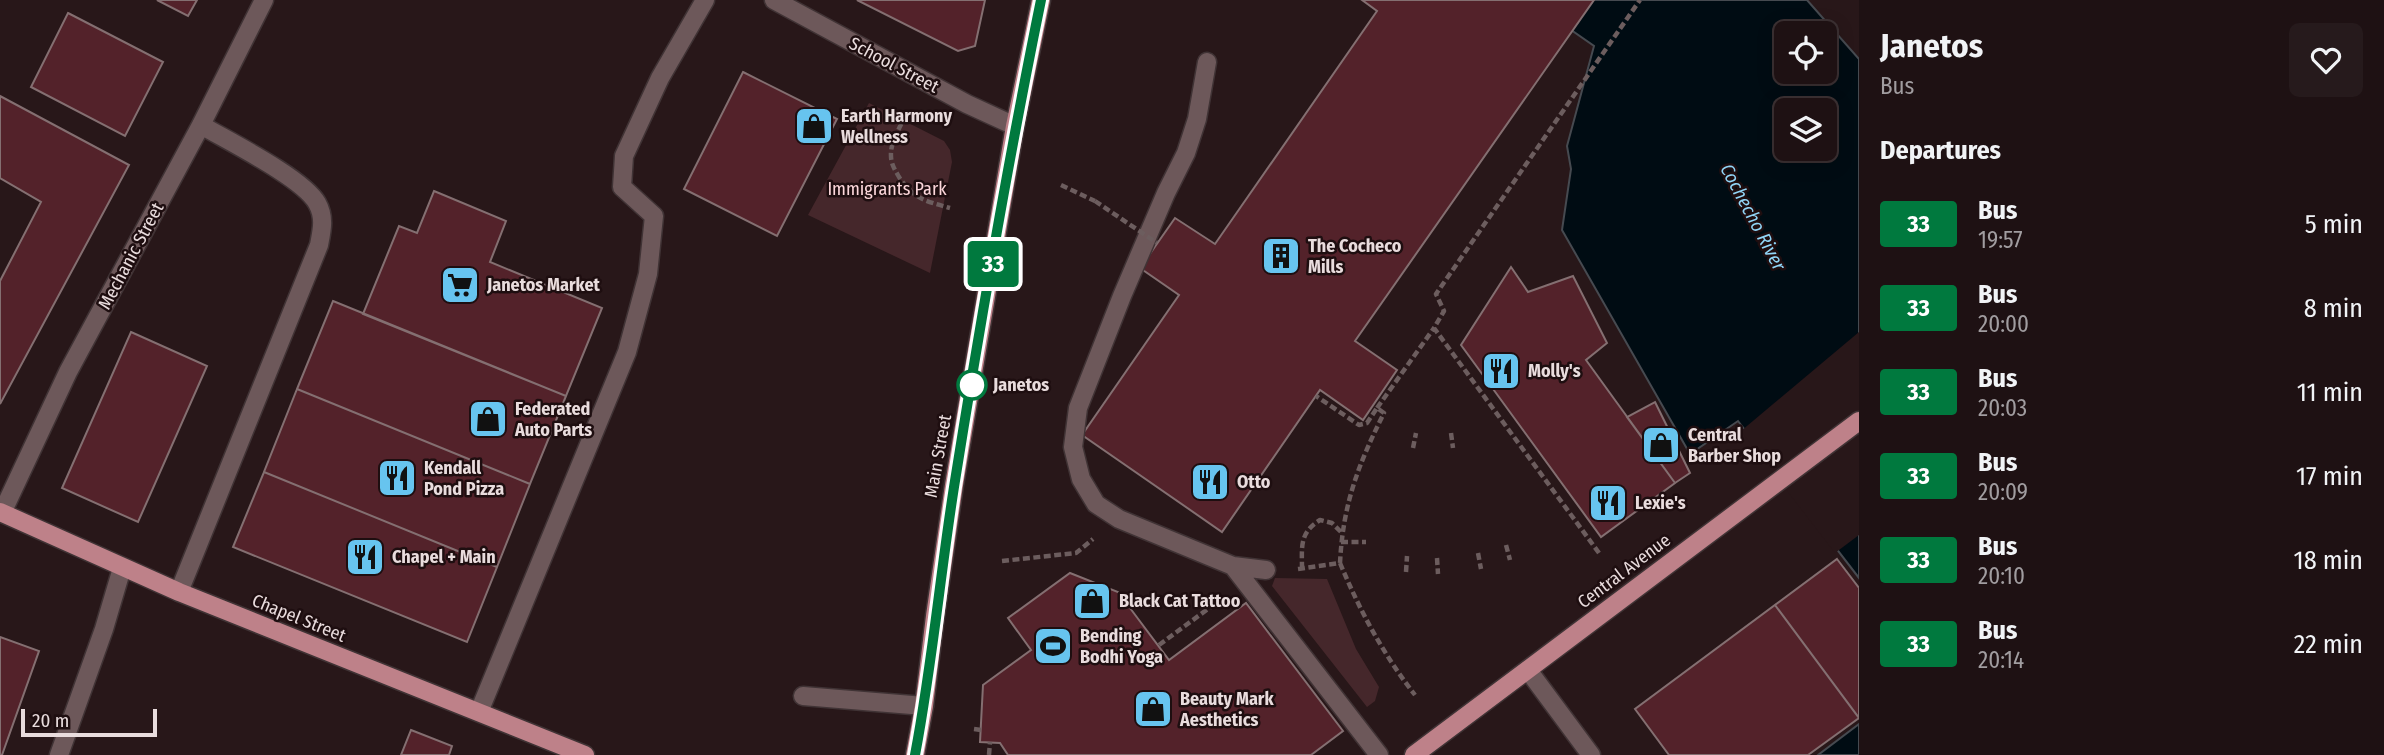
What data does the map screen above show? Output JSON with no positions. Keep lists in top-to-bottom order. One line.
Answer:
{"streets":{"main road":["Main Street","Central Avenue","Chapel Street"],"street":["School Street","Mechanic Street"]},"crossings":[["School Street","Main Street"],["Mechanic Street","Chapel Street"]],"water":["Cochecho River"],"parks":["Immigrants Park"],"places":{"shop":["Earth Harmony Wellness","Federated Auto Parts","Central Barber Shop","Black Cat Tattoo","Beauty Mark Aesthetics"],"building":["The Cocheco Mills"],"supermarket":["Janetos Market"],"restaurant":["Molly's","Kendall Pond Pizza","Otto","Lexie's","Chapel + Main"],"other":["Janetos"],"sports":["Bending Bodhi Yoga"]},"lines":["bus line 33"],"scale_bar":"20 m","page":{"on_map":"33","heading":[["Janetos","Bus"],"Departures"],"list":[{"mark":"33","name":"Bus","note":"19:57","value":"5 min"},{"mark":"33","name":"Bus","note":"20:00","value":"8 min"},{"mark":"33","name":"Bus","note":"20:03","value":"11 min"},{"mark":"33","name":"Bus","note":"20:09","value":"17 min"},{"mark":"33","name":"Bus","note":"20:10","value":"18 min"},{"mark":"33","name":"Bus","note":"20:14","value":"22 min"}],"scale":"20 m"}}
